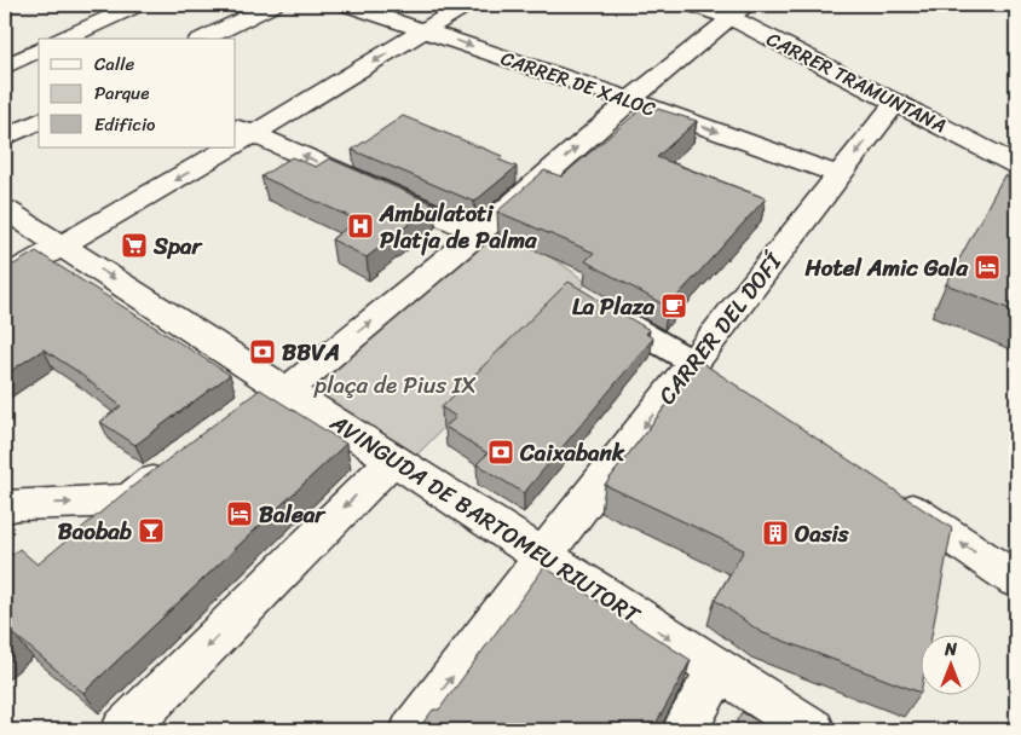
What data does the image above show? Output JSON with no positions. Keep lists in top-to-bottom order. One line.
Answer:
{"streets":{"street":["CARRER TRAMUNTANA","CARRER DE XALOC","CARRER DEL DOFÍ","AVINGUDA DE BARTOMEU RIUTORT"]},"crossings":[["CARRER TRAMUNTANA","CARRER DEL DOFÍ"],["CARRER DE XALOC","CARRER DEL DOFÍ"],["CARRER DEL DOFÍ","AVINGUDA DE BARTOMEU RIUTORT"]],"parks":["plaça de Pius IX"],"places":{"hospital":["Ambulatoti Platja de Palma"],"supermarket":["Spar"],"hotel":["Hotel Amic Gala","Balear"],"cafe":["La Plaza"],"bank":["BBVA","Caixabank"],"bar":["Baobab"],"building":["Oasis"]},"legend":["Calle","Parque","Edificio"],"north":"top"}
